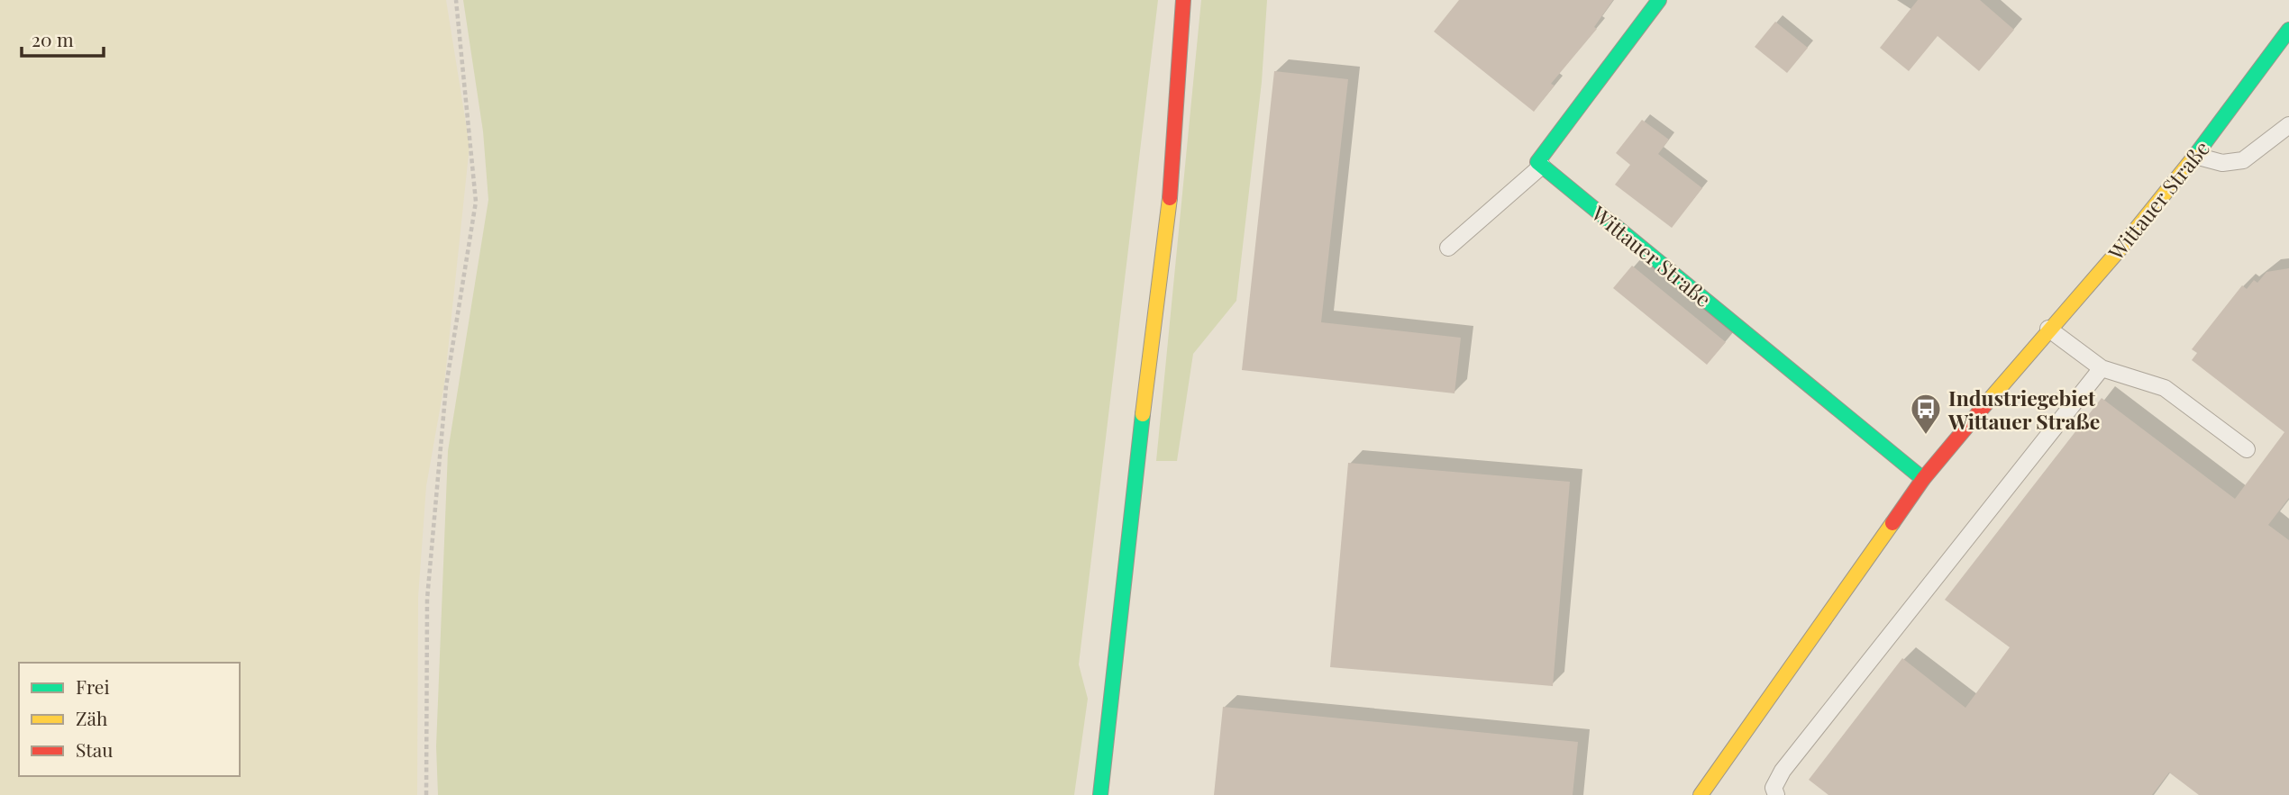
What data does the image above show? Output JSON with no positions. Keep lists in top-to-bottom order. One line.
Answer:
{"streets":{"street":["Wittauer Straße"]},"places":{"bus stop":["Industriegebiet Wittauer Straße"]},"legend":["Frei","Zäh","Stau"],"scale_bar":"20 m"}
